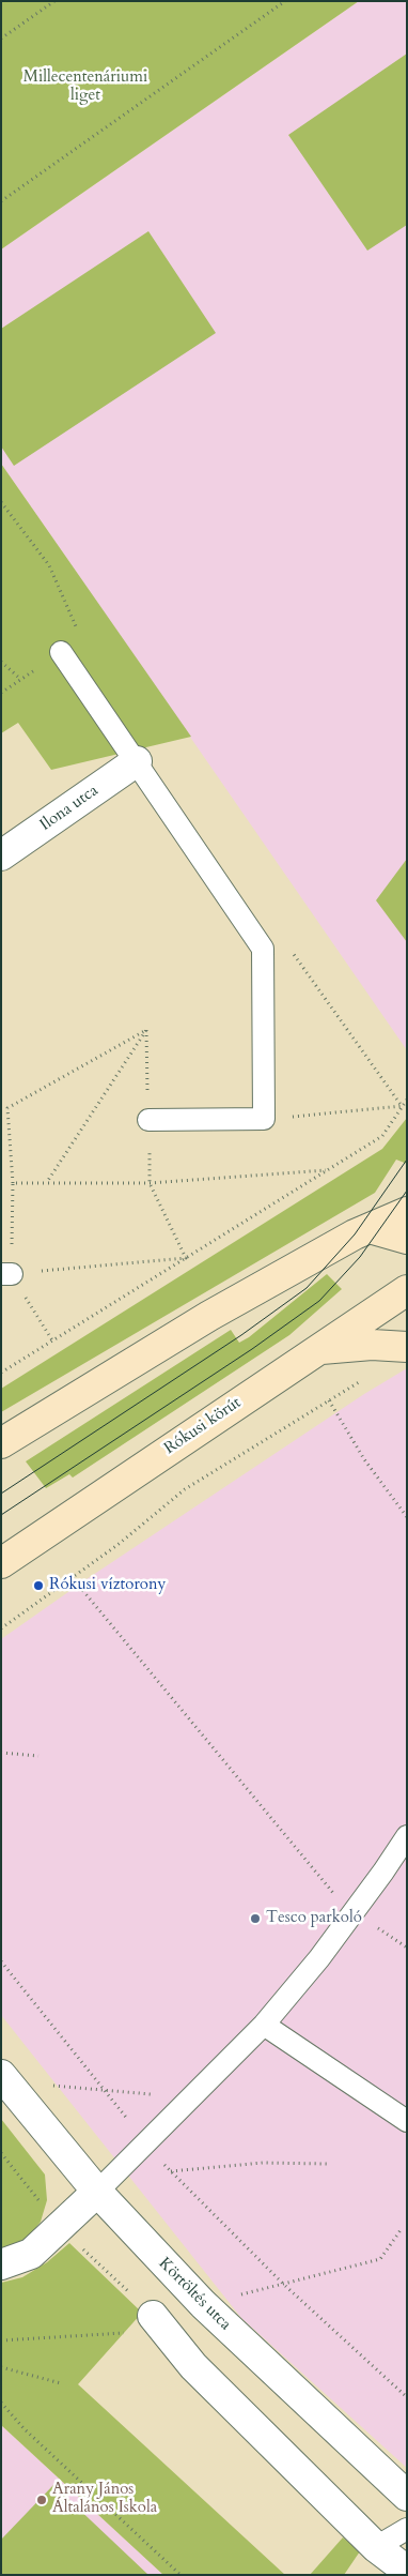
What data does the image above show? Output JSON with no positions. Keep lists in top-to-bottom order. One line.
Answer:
{"streets":{"main road":["Rókusi körút"],"street":["Ilona utca","Körtöltés utca"]},"parks":["Millecentenáriumi liget"],"places":["Rókusi víztorony","Tesco parkoló","Arany János Általános Iskola"]}
